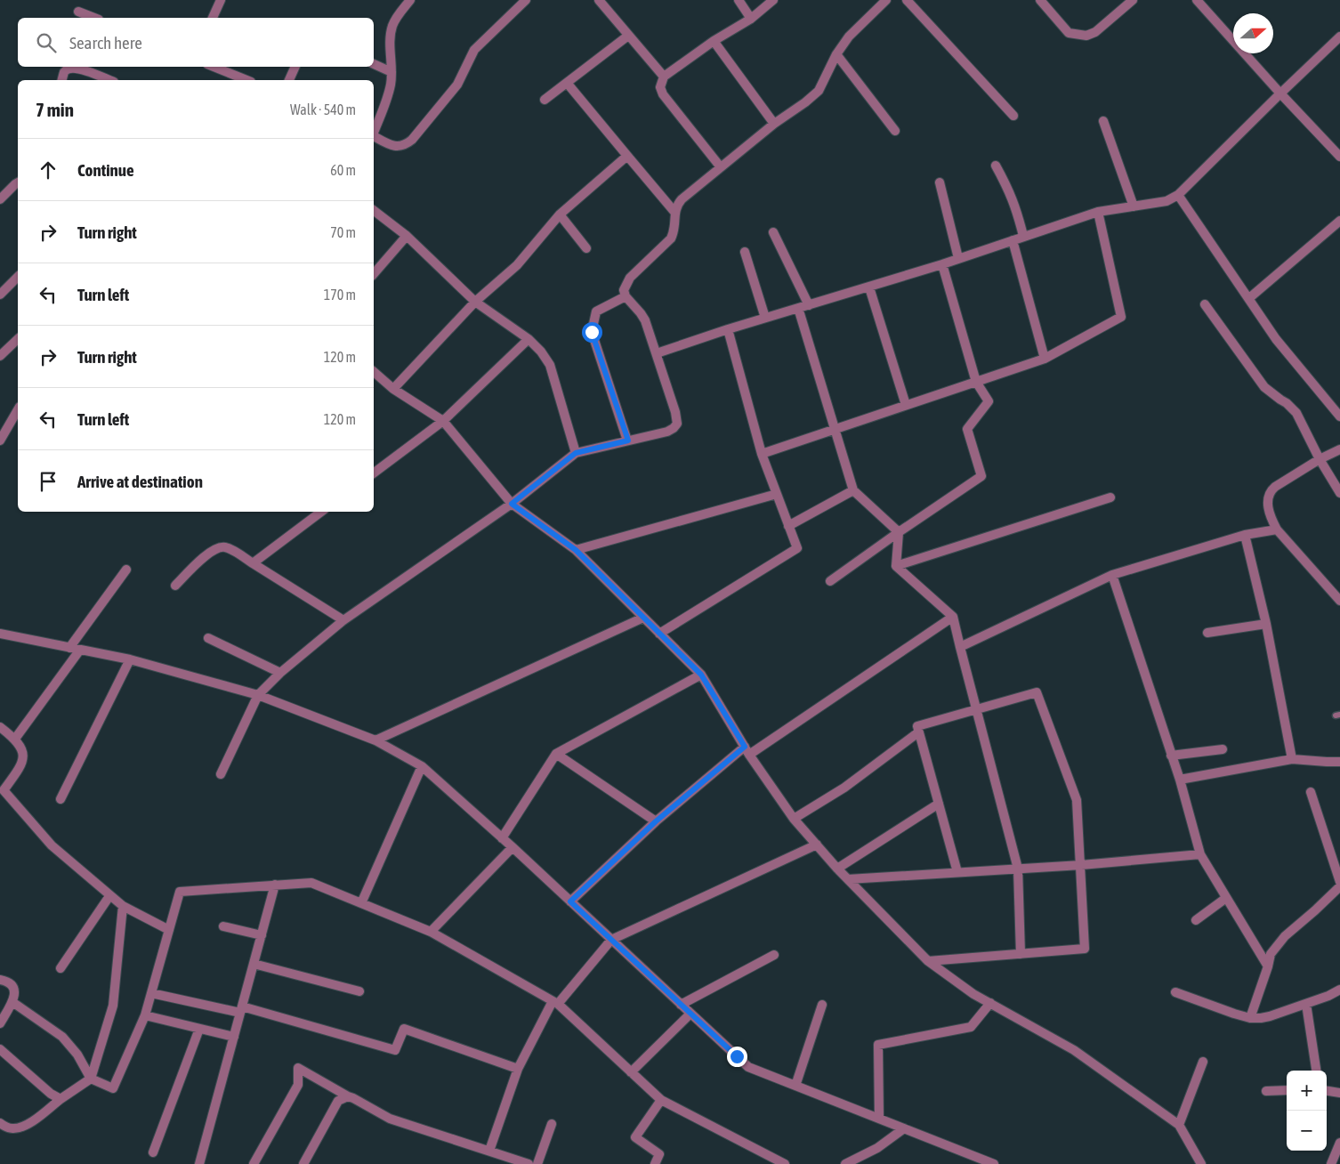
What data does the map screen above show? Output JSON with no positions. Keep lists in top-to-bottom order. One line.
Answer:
{"north":"right","page":{"search":"Search here","heading":["7 min","Walk · 540 m"],"list":[["Continue","60 m"],["Turn right","70 m"],["Turn left","170 m"],["Turn right","120 m"],["Turn left","120 m"],"Arrive at destination"],"map_buttons":["+","−"]}}
